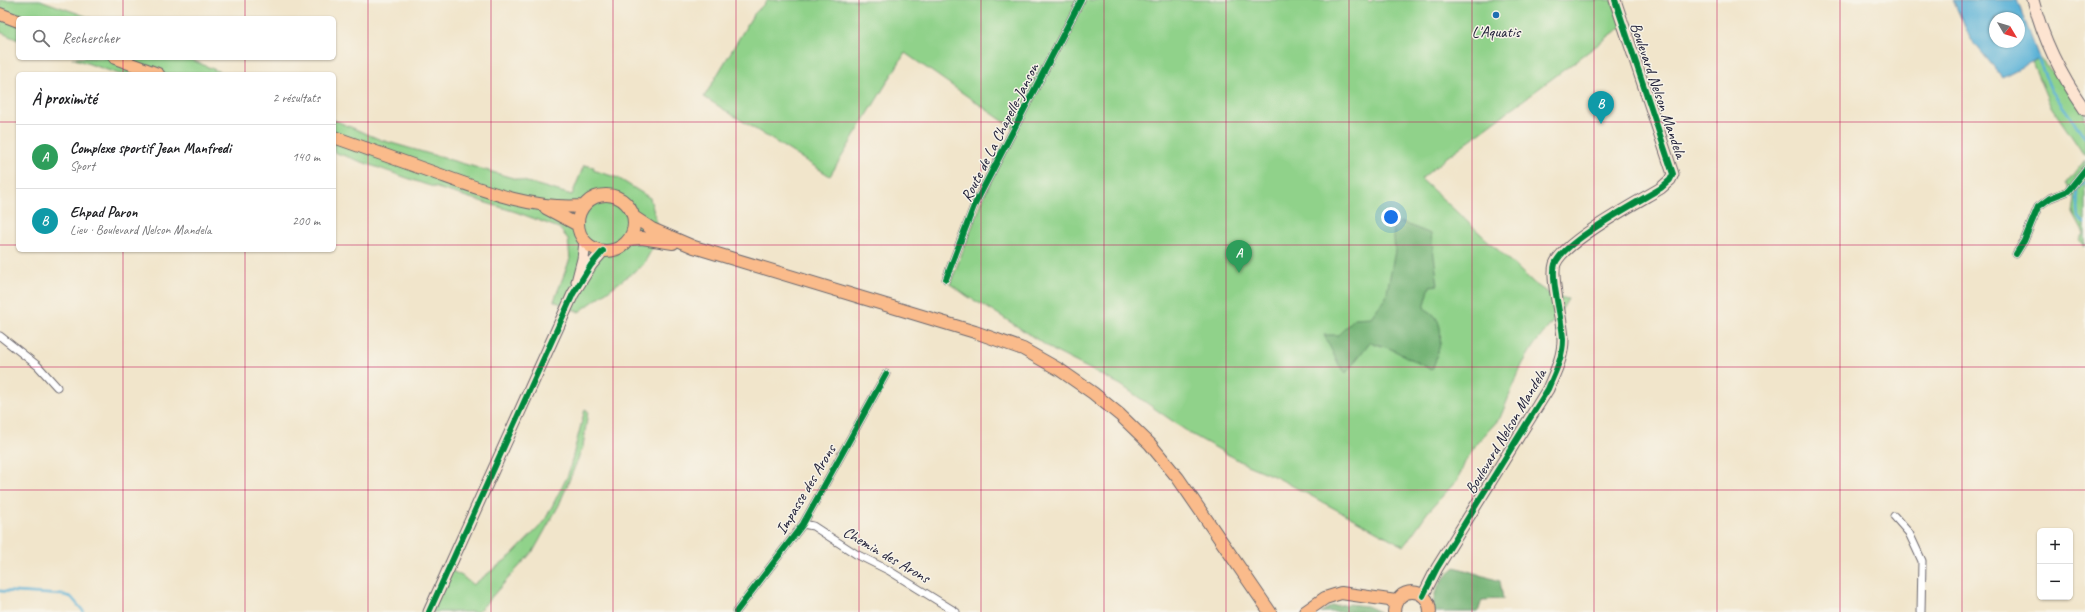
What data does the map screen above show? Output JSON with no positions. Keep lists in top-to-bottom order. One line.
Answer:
{"streets":{"street":["Boulevard Nelson Mandela","Route de La Chapelle-Janson","Impasse des Arons","Chemin des Arons"]},"crossings":[["Impasse des Arons","Chemin des Arons"]],"places":["L'Aquatis"],"north":"bottom right","page":{"search":"Rechercher","heading":["À proximité","2 résultats"],"pins":["B","A"],"list":[{"mark":"A","name":"Complexe sportif Jean Manfredi","note":"Sport","value":"140 m"},{"mark":"B","name":"Ehpad Paron","note":"Lieu · Boulevard Nelson Mandela","value":"200 m"}],"map_buttons":["+","−"]}}
